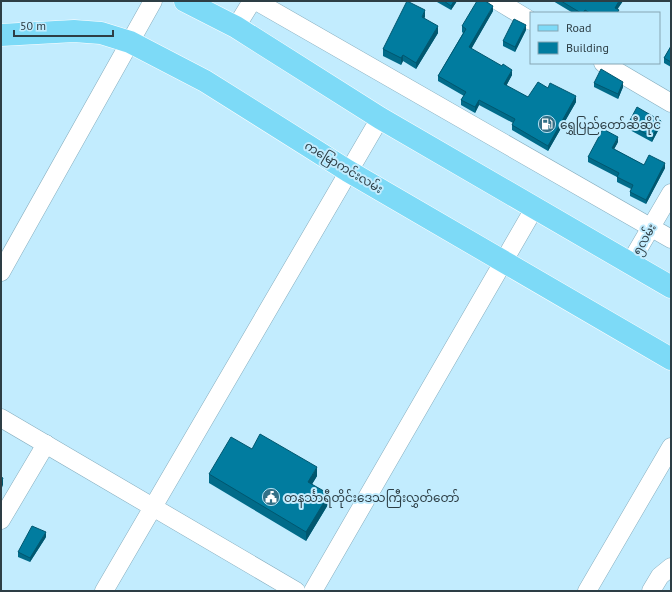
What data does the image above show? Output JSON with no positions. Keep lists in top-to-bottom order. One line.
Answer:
{"streets":{"main road":["ကမြောကင်းလမ်း"],"street":["၅လမ်း"]},"places":{"fuel station":["ရွှေပြည်တော်ဆီဆိုင်"],"public building":["တနင်္သာရီတိုင်းဒေသကြီးလွှတ်တော်"]},"legend":["Road","Building"],"scale_bar":"50 m"}
